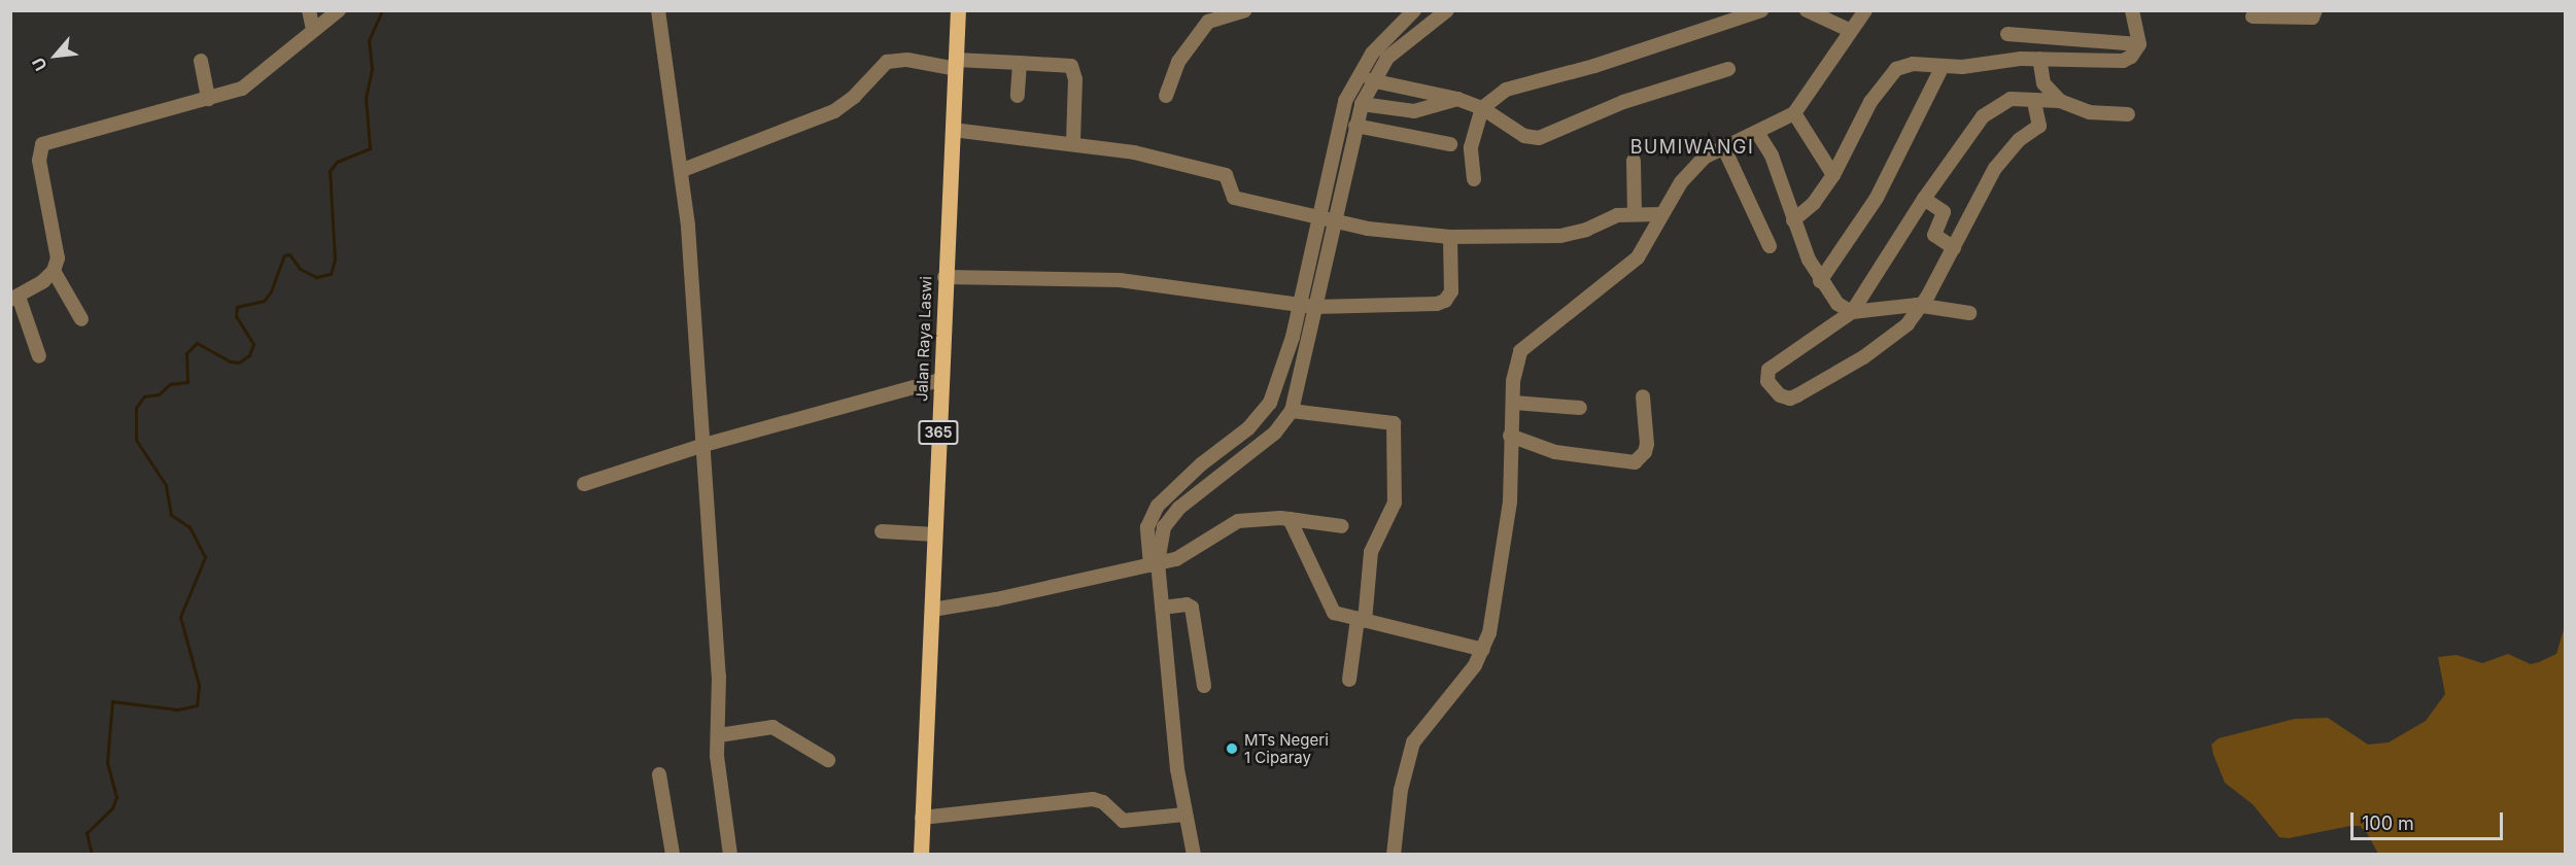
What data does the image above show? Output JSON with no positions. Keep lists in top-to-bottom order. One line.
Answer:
{"streets":{"main road":["Jalan Raya Laswi","365"]},"districts":["BUMIWANGI"],"places":["MTs Negeri 1 Ciparay"],"scale_bar":"100 m","north":"bottom left"}
